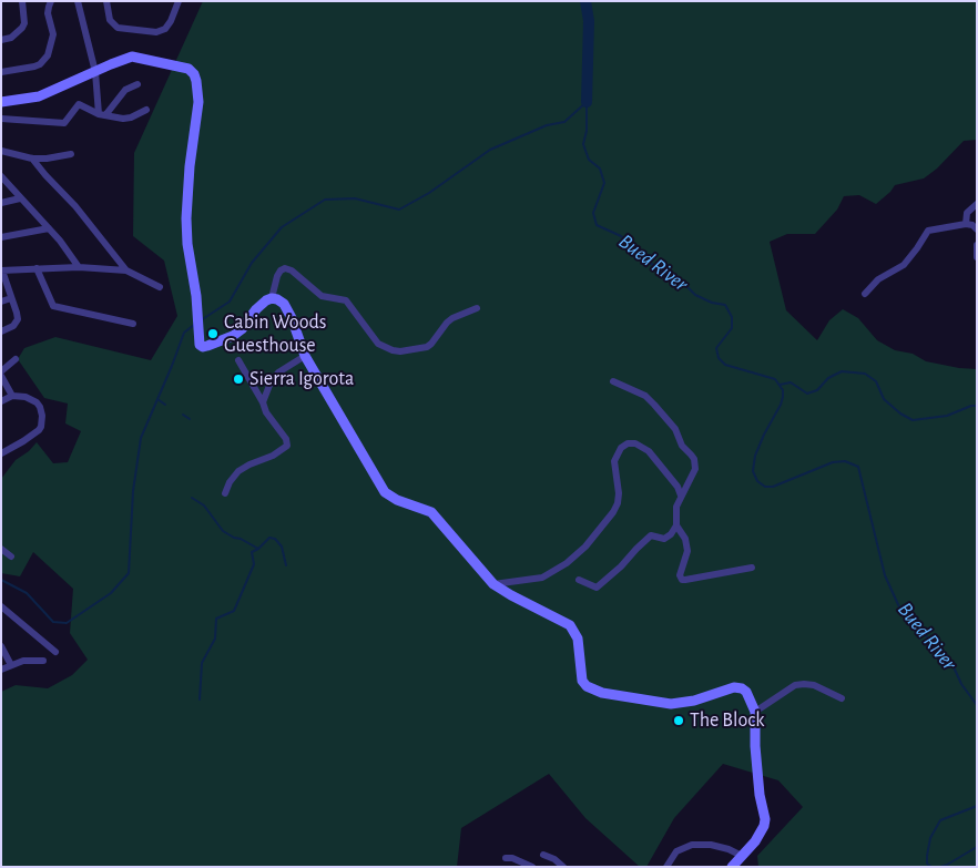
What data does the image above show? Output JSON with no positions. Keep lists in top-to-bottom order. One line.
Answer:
{"water":["Bued River"],"places":["Cabin Woods Guesthouse","Sierra Igorota","The Block"]}
